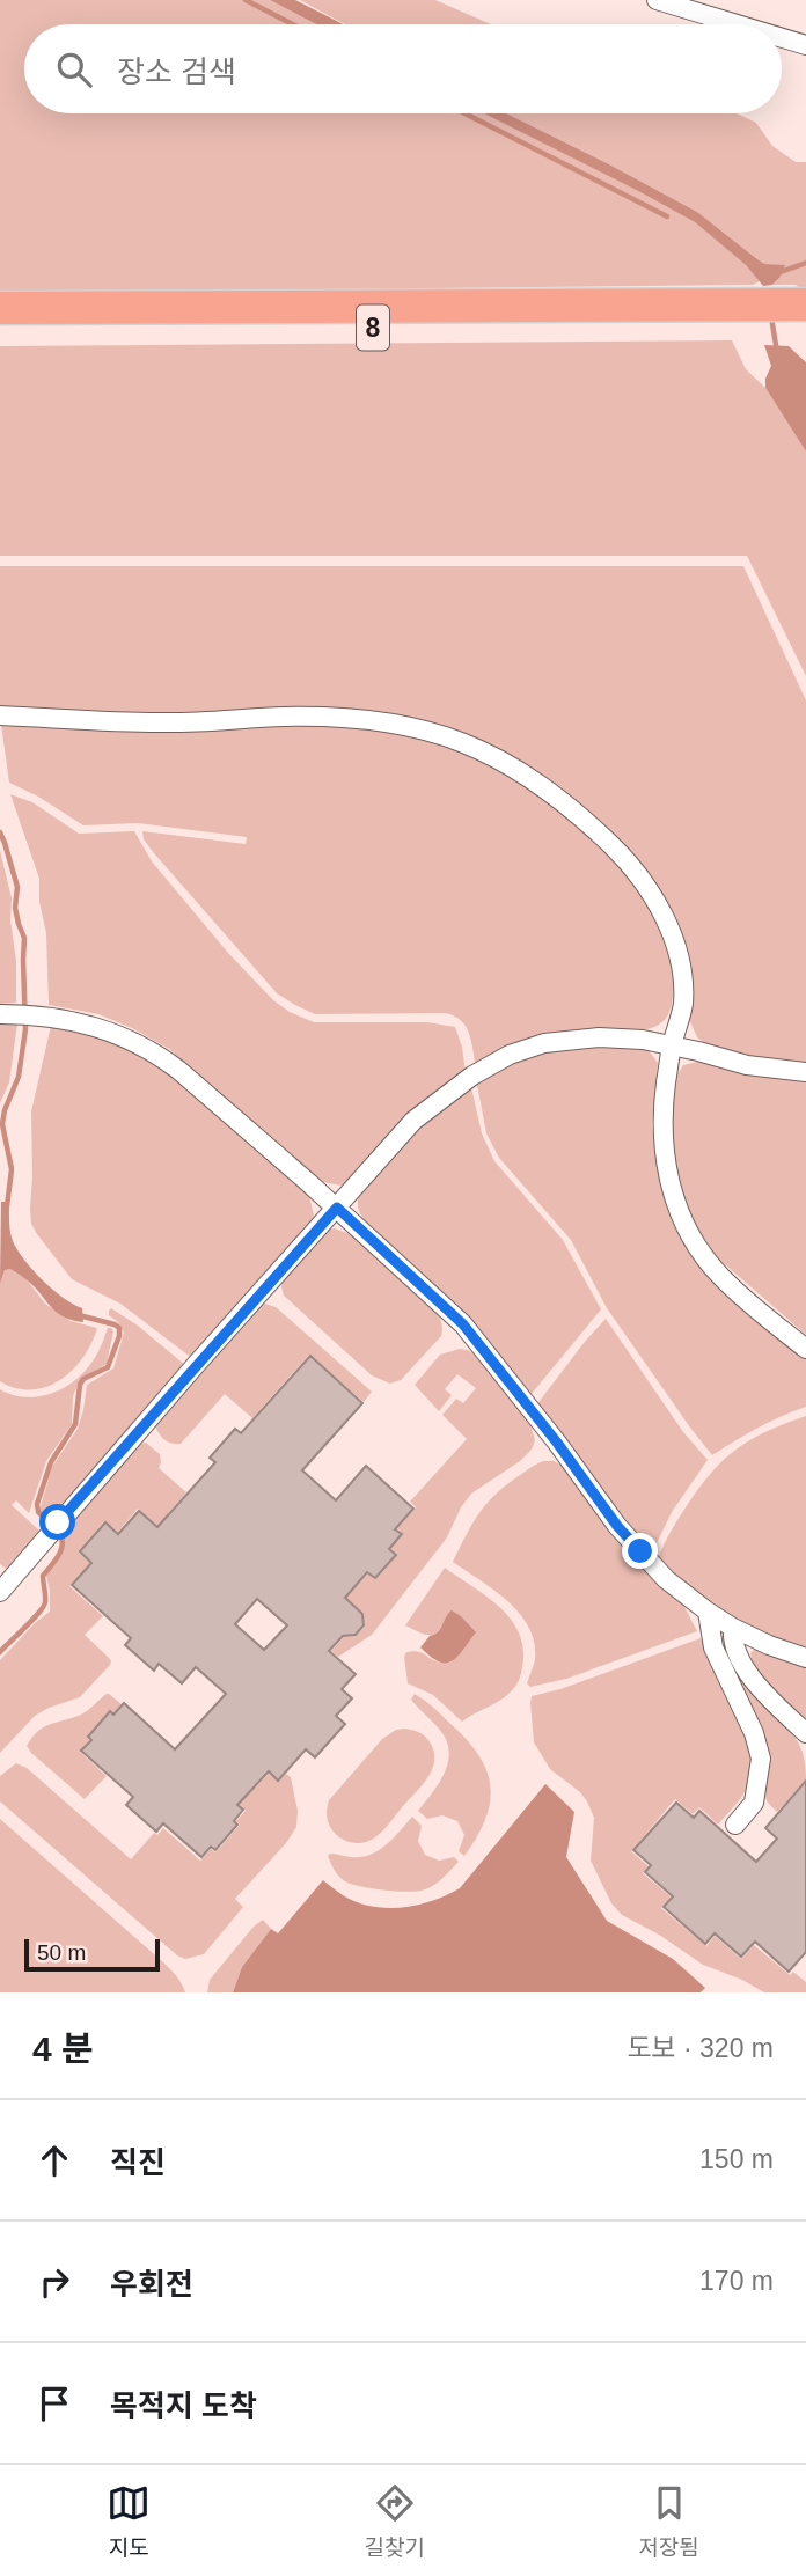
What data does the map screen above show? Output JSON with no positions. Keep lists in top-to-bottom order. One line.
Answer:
{"streets":{"highway":["8"]},"scale_bar":"50 m","page":{"search":"장소 검색","scale":"50 m","heading":["4 분","도보 · 320 m"],"list":[["직진","150 m"],["우회전","170 m"],"목적지 도착"],"nav":["지도","길찾기","저장됨"]}}
